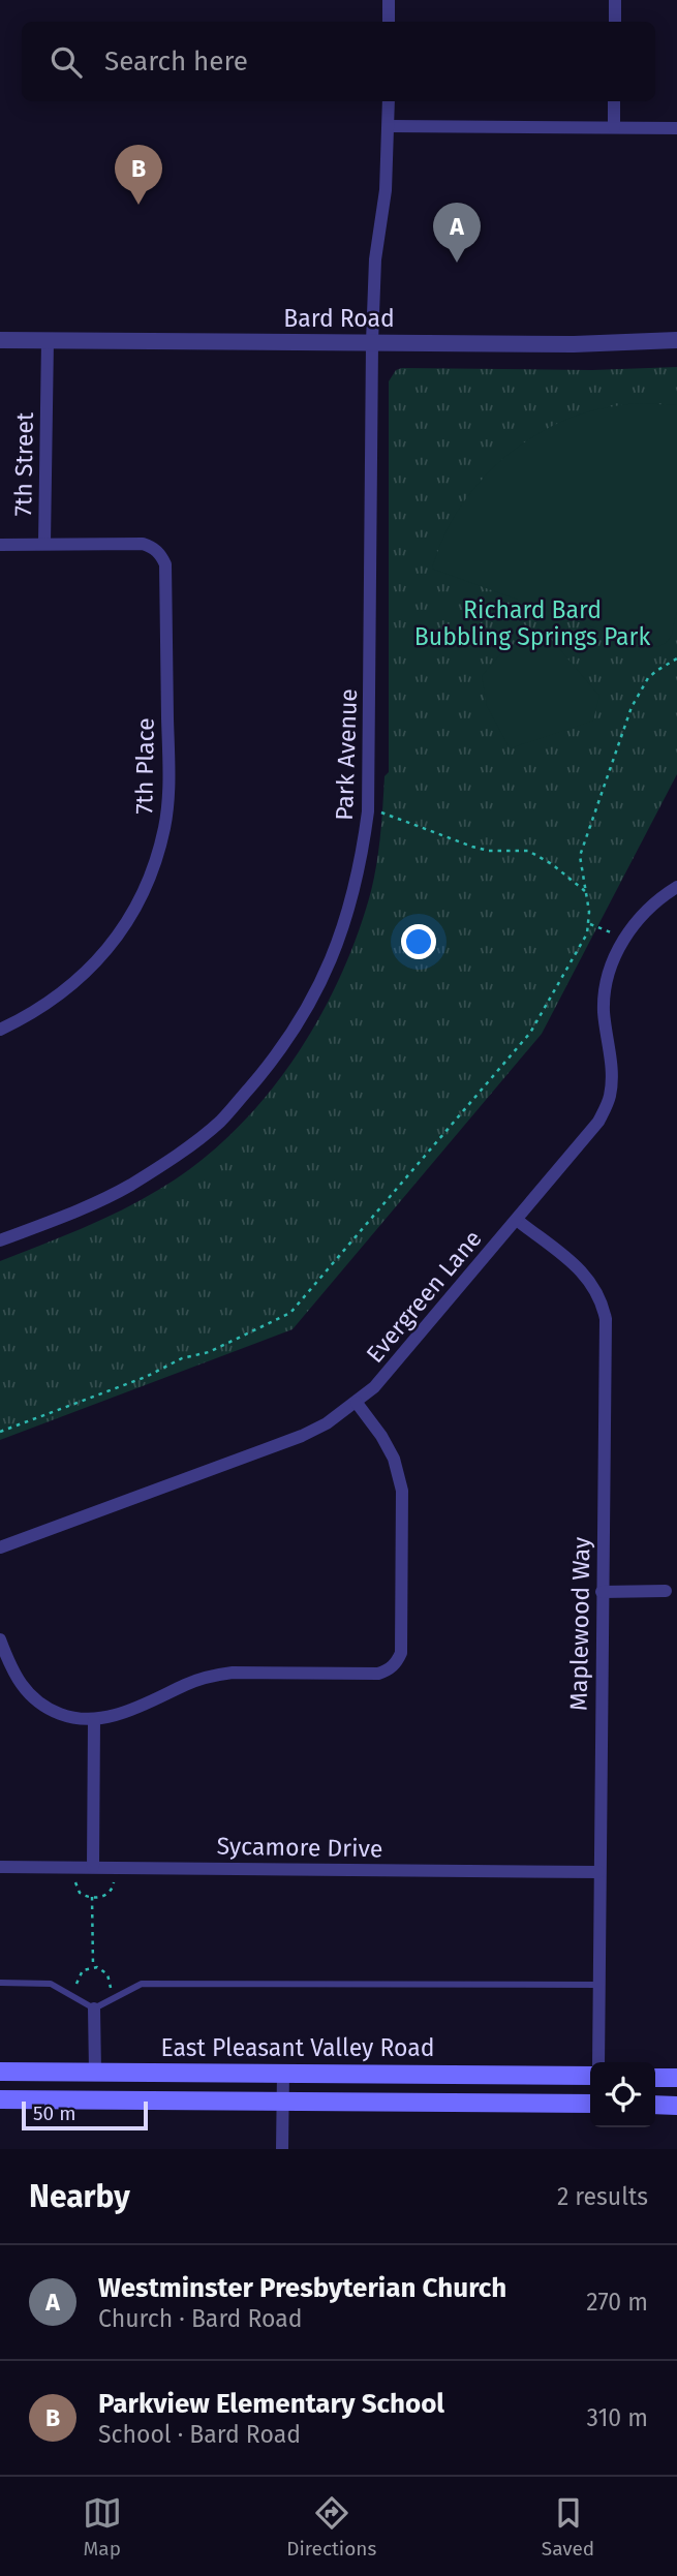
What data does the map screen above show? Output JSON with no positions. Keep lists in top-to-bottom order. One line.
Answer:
{"streets":{"main road":["East Pleasant Valley Road"],"street":["Bard Road","7th Street","Park Avenue","7th Place","Evergreen Lane","Maplewood Way","Sycamore Drive"]},"crossings":[["Bard Road","7th Street"],["Bard Road","Park Avenue"],["7th Street","7th Place"],["Evergreen Lane","Maplewood Way"],["Maplewood Way","Sycamore Drive"]],"parks":["Richard Bard Bubbling Springs Park"],"scale_bar":"50 m","page":{"search":"Search here","pins":["B","A"],"scale":"50 m","heading":["Nearby","2 results"],"list":[{"mark":"A","name":"Westminster Presbyterian Church","note":"Church · Bard Road","value":"270 m"},{"mark":"B","name":"Parkview Elementary School","note":"School · Bard Road","value":"310 m"}],"nav":["Map","Directions","Saved"]}}
